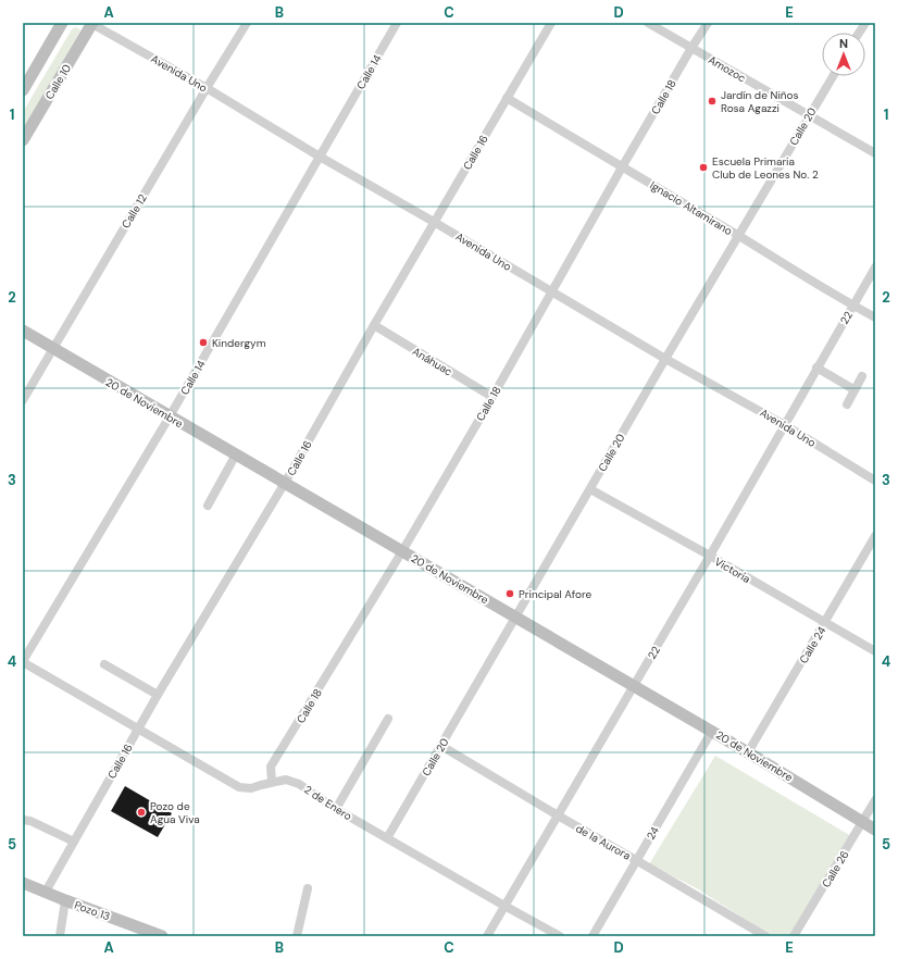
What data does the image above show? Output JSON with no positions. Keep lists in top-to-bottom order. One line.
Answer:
{"streets":{"main road":["Calle 10","20 de Noviembre","Pozo 13"],"street":["Amozoc","Calle 14","Avenida Uno","Calle 18","Calle 20","Calle 16","Ignacio Altamirano","Calle 12","22","Anáhuac","Victoria","Calle 24","2 de Enero","24","de la Aurora","Calle 26"]},"crossings":[["Amozoc","Calle 18"],["Amozoc","Calle 20"],["Calle 14","Avenida Uno"],["Calle 14","20 de Noviembre"],["Calle 14","2 de Enero"],["Avenida Uno","Calle 10"],["Avenida Uno","Calle 18"],["Avenida Uno","Calle 20"],["Avenida Uno","Calle 16"],["Avenida Uno","Calle 12"],["Avenida Uno","22"],["Calle 18","Ignacio Altamirano"],["Calle 18","Anáhuac"],["Calle 18","20 de Noviembre"],["Calle 18","2 de Enero"],["Calle 20","Ignacio Altamirano"],["Calle 20","20 de Noviembre"],["Calle 20","Victoria"],["Calle 20","2 de Enero"],["Calle 20","de la Aurora"],["Calle 16","Ignacio Altamirano"],["Calle 16","Anáhuac"],["Calle 16","20 de Noviembre"],["Calle 16","2 de Enero"],["Calle 16","Pozo 13"],["Ignacio Altamirano","22"],["Calle 12","20 de Noviembre"],["22","20 de Noviembre"],["22","Victoria"],["22","2 de Enero"],["22","de la Aurora"],["20 de Noviembre","Calle 24"],["20 de Noviembre","24"],["20 de Noviembre","Calle 26"],["Victoria","Calle 24"],["24","de la Aurora"]],"places":["Jardín de Niños Rosa Agazzi","Escuela Primaria Club de Leones No. 2","Kindergym","Principal Afore","Pozo de Agua Viva"],"north":"top","grid":{"columns":["A","B","C","D","E"],"rows":["1","2","3","4","5"]}}
